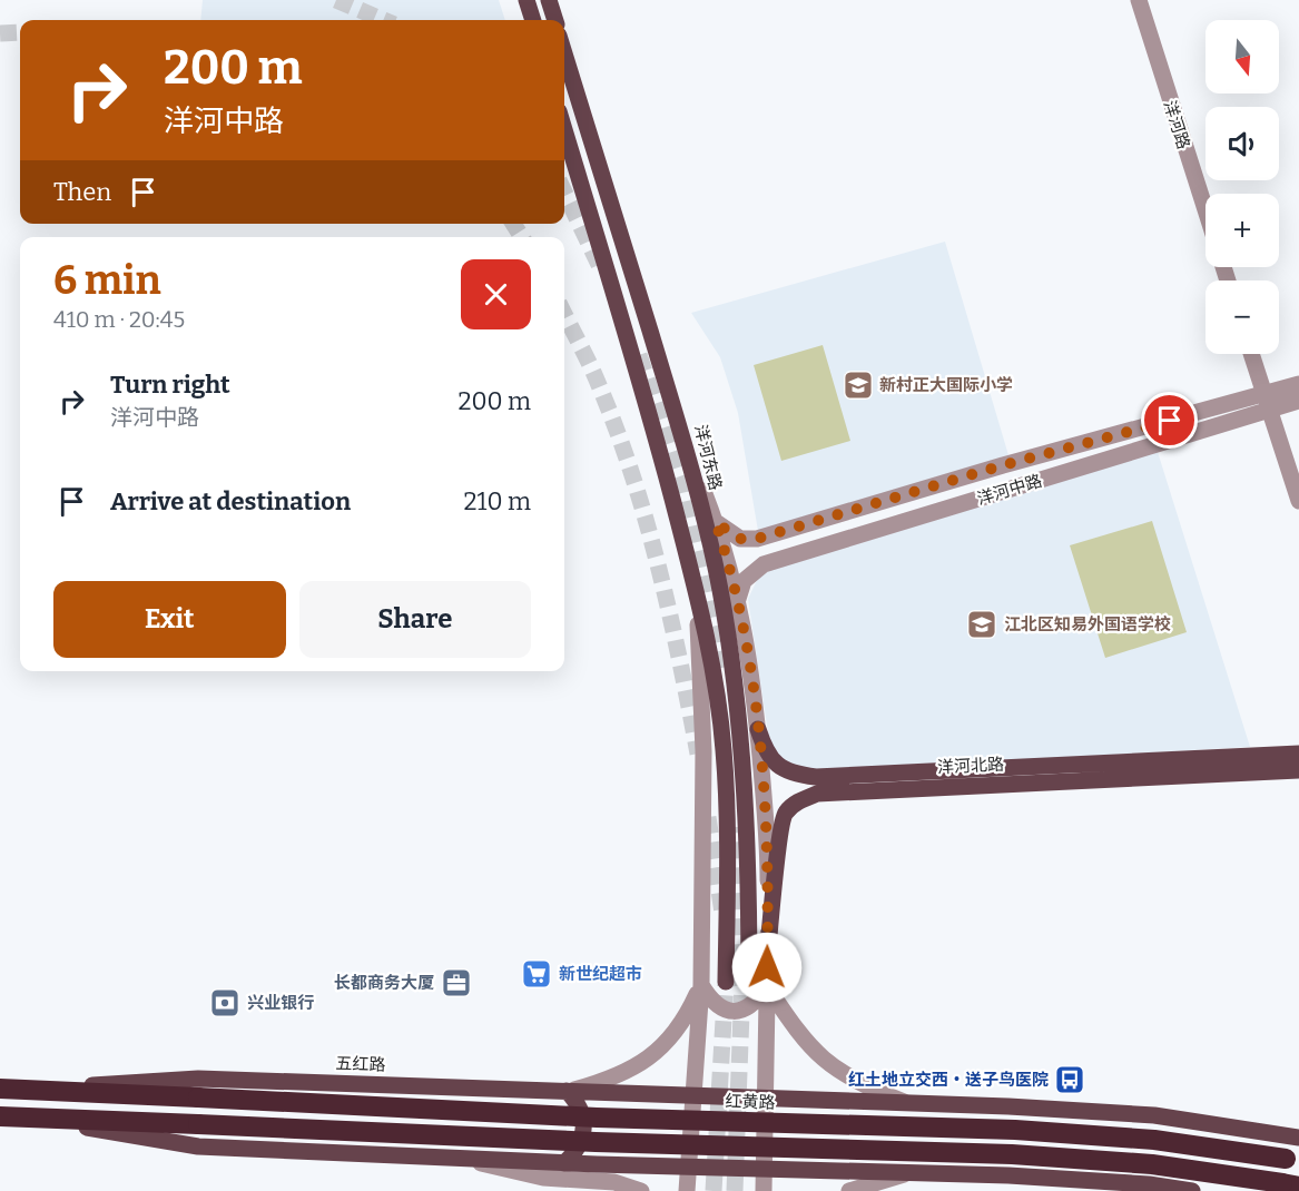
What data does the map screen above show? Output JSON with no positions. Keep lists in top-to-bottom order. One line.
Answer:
{"streets":{"highway":["五红路","红黄路"],"main road":["洋河东路","洋河北路"],"street":["洋河路","洋河中路"]},"crossings":[["五红路","红黄路"]],"places":{"school or university":["新村正大国际小学","江北区知易外国语学校"],"supermarket":["新世纪超市"],"office":["长都商务大厦"],"bank":["兴业银行"],"bus stop":["红土地立交西‧送子鸟医院"]},"north":"bottom","page":{"map_buttons":["+","−"],"turn":["200 m","洋河中路"],"then":"Then","heading":["6 min","410 m · 20:45"],"list":[{"name":"Turn right","note":"洋河中路","value":"200 m"},{"name":"Arrive at destination","value":"210 m"}],"buttons":["Exit","Share"]}}
